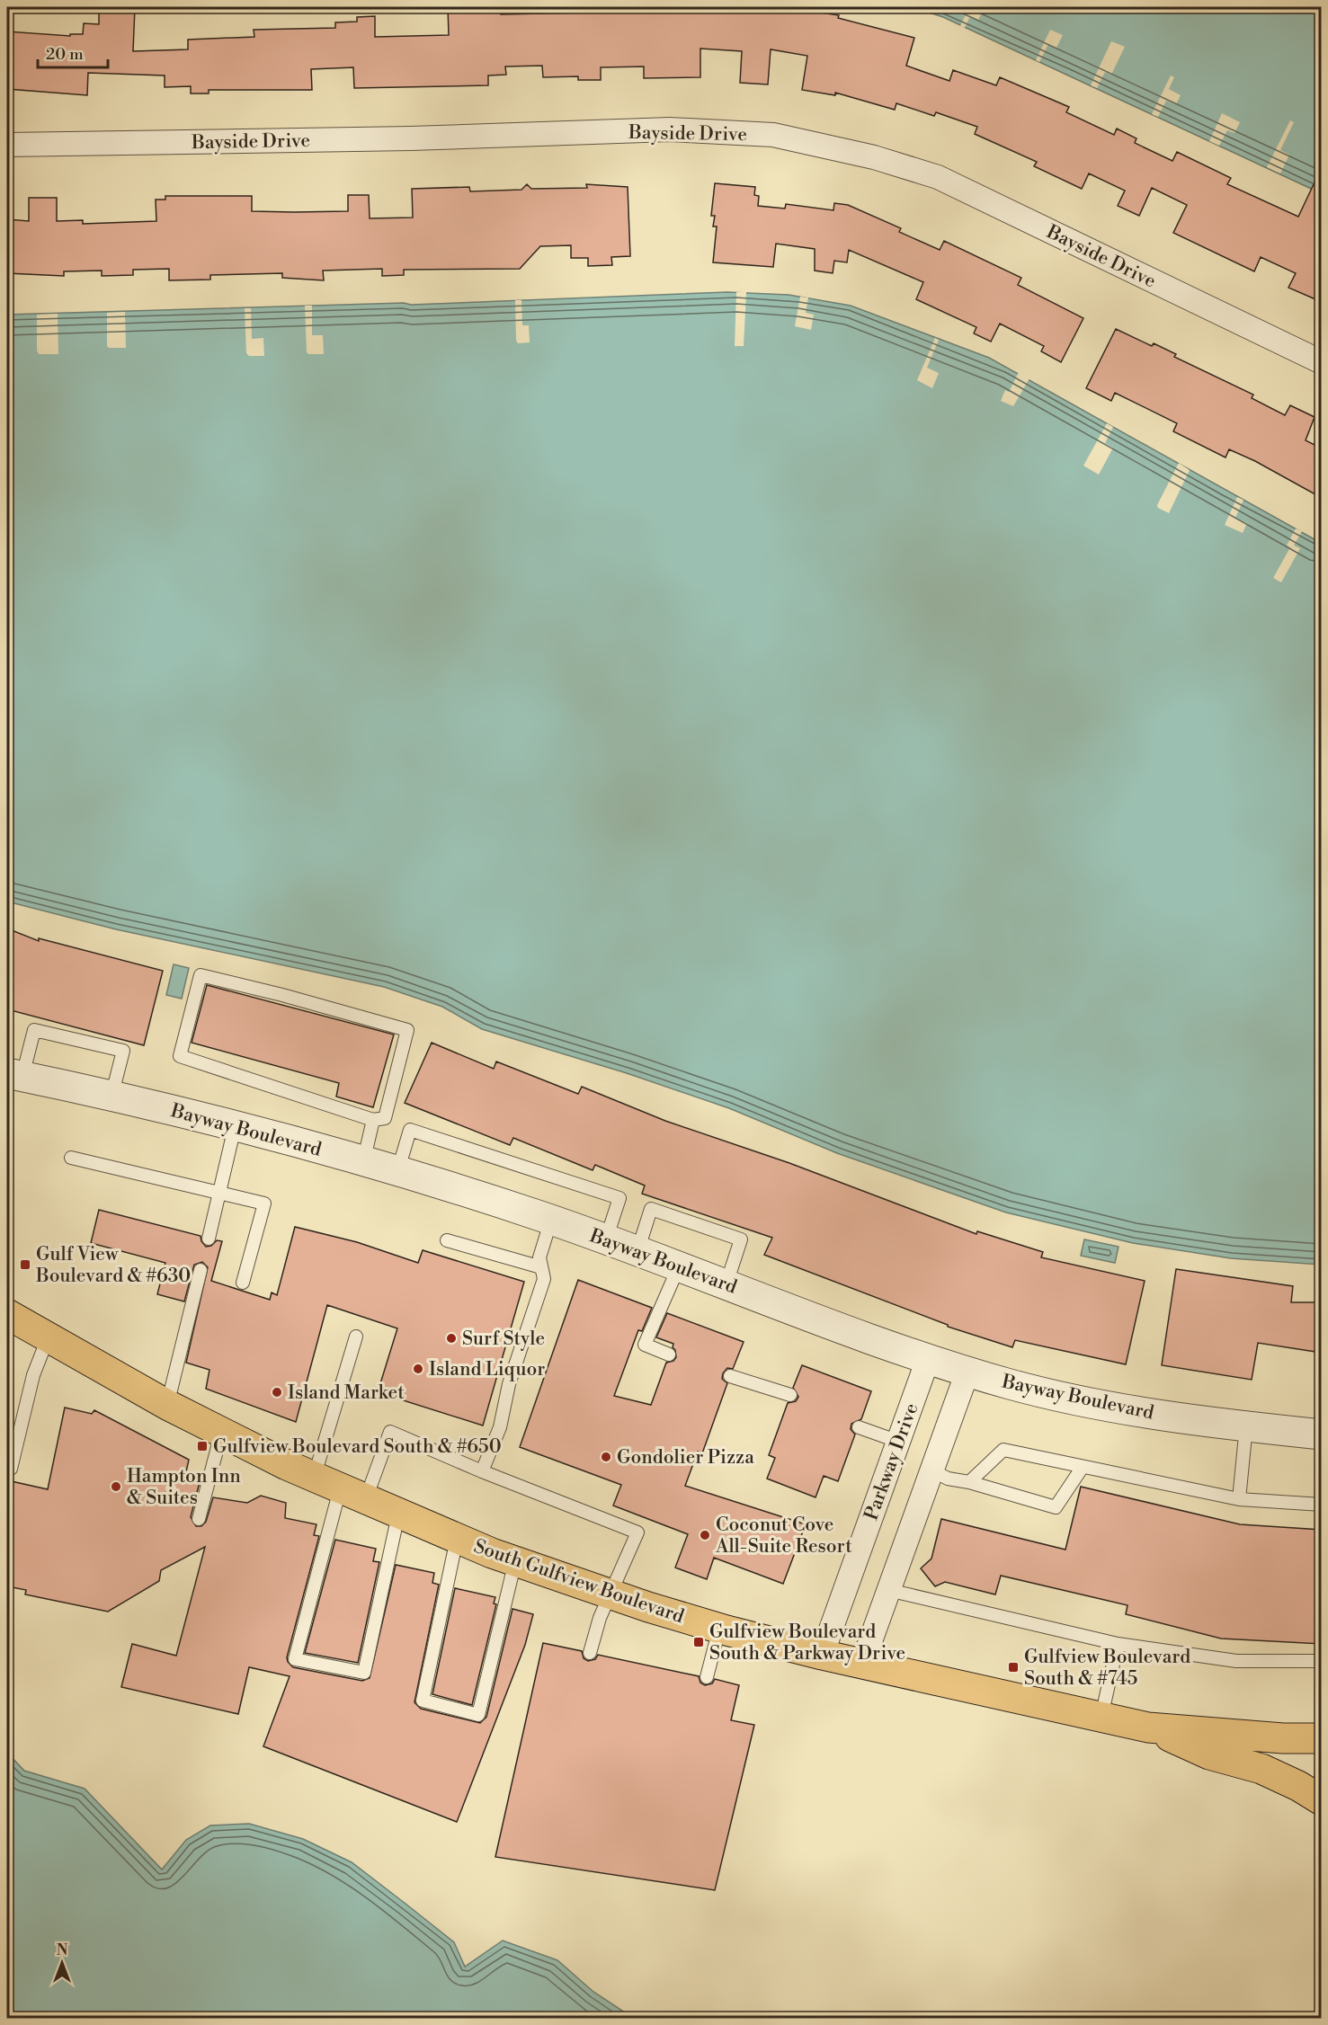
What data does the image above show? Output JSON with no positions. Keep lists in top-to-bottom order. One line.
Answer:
{"streets":{"main road":["South Gulfview Boulevard"],"street":["Bayside Drive","Bayway Boulevard","Parkway Drive"]},"crossings":[["Bayway Boulevard","Parkway Drive"],["Parkway Drive","South Gulfview Boulevard"]],"places":{"transit":["Gulf View Boulevard & #630","Gulfview Boulevard South & #650","Gulfview Boulevard South & Parkway Drive","Gulfview Boulevard South & #745"],"other":["Surf Style","Island Liquor","Island Market","Gondolier Pizza","Hampton Inn & Suites","Coconut Cove All-Suite Resort"]},"scale_bar":"20 m","north":"top"}
